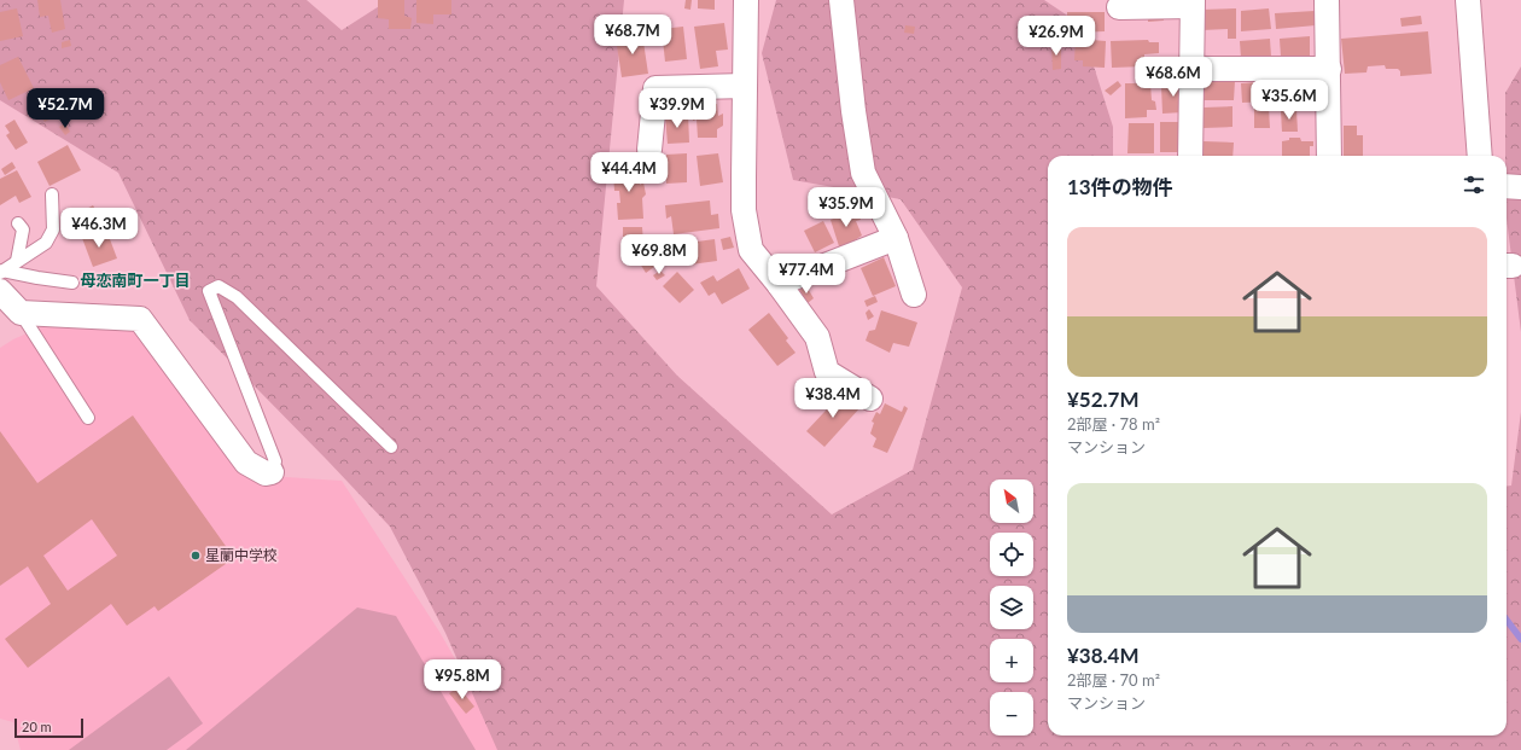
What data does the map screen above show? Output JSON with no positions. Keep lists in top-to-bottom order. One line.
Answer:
{"districts":["母恋南町一丁目"],"places":["星蘭中学校"],"scale_bar":"20 m","north":"top left","page":{"price":["¥68.7M","¥26.9M","¥68.6M","¥35.6M","¥52.7M","¥39.9M","¥44.4M","¥35.9M","¥46.3M","¥69.8M","¥77.4M","¥38.4M","¥95.8M"],"heading":"13件の物件","list":[{"name":"¥52.7M","note":"2部屋 · 78 m² · マンション"},{"name":"¥38.4M","note":"2部屋 · 70 m² · マンション"}],"map_buttons":["+","−"],"scale":"20 m"}}
